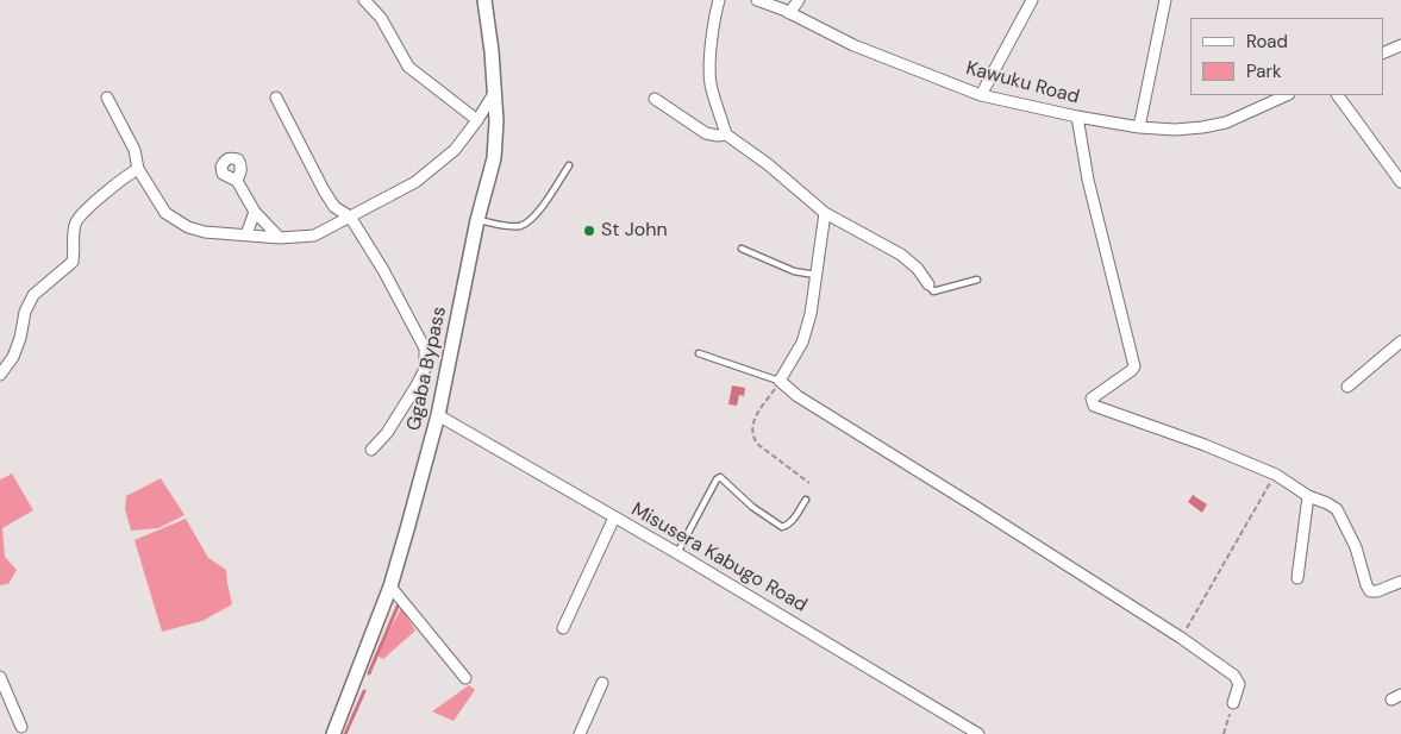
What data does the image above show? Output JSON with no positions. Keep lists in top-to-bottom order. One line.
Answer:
{"streets":{"street":["Kawuku Road","Ggaba Bypass","Misusera Kabugo Road"]},"crossings":[["Ggaba Bypass","Misusera Kabugo Road"]],"places":["St John"],"legend":["Road","Park"]}
